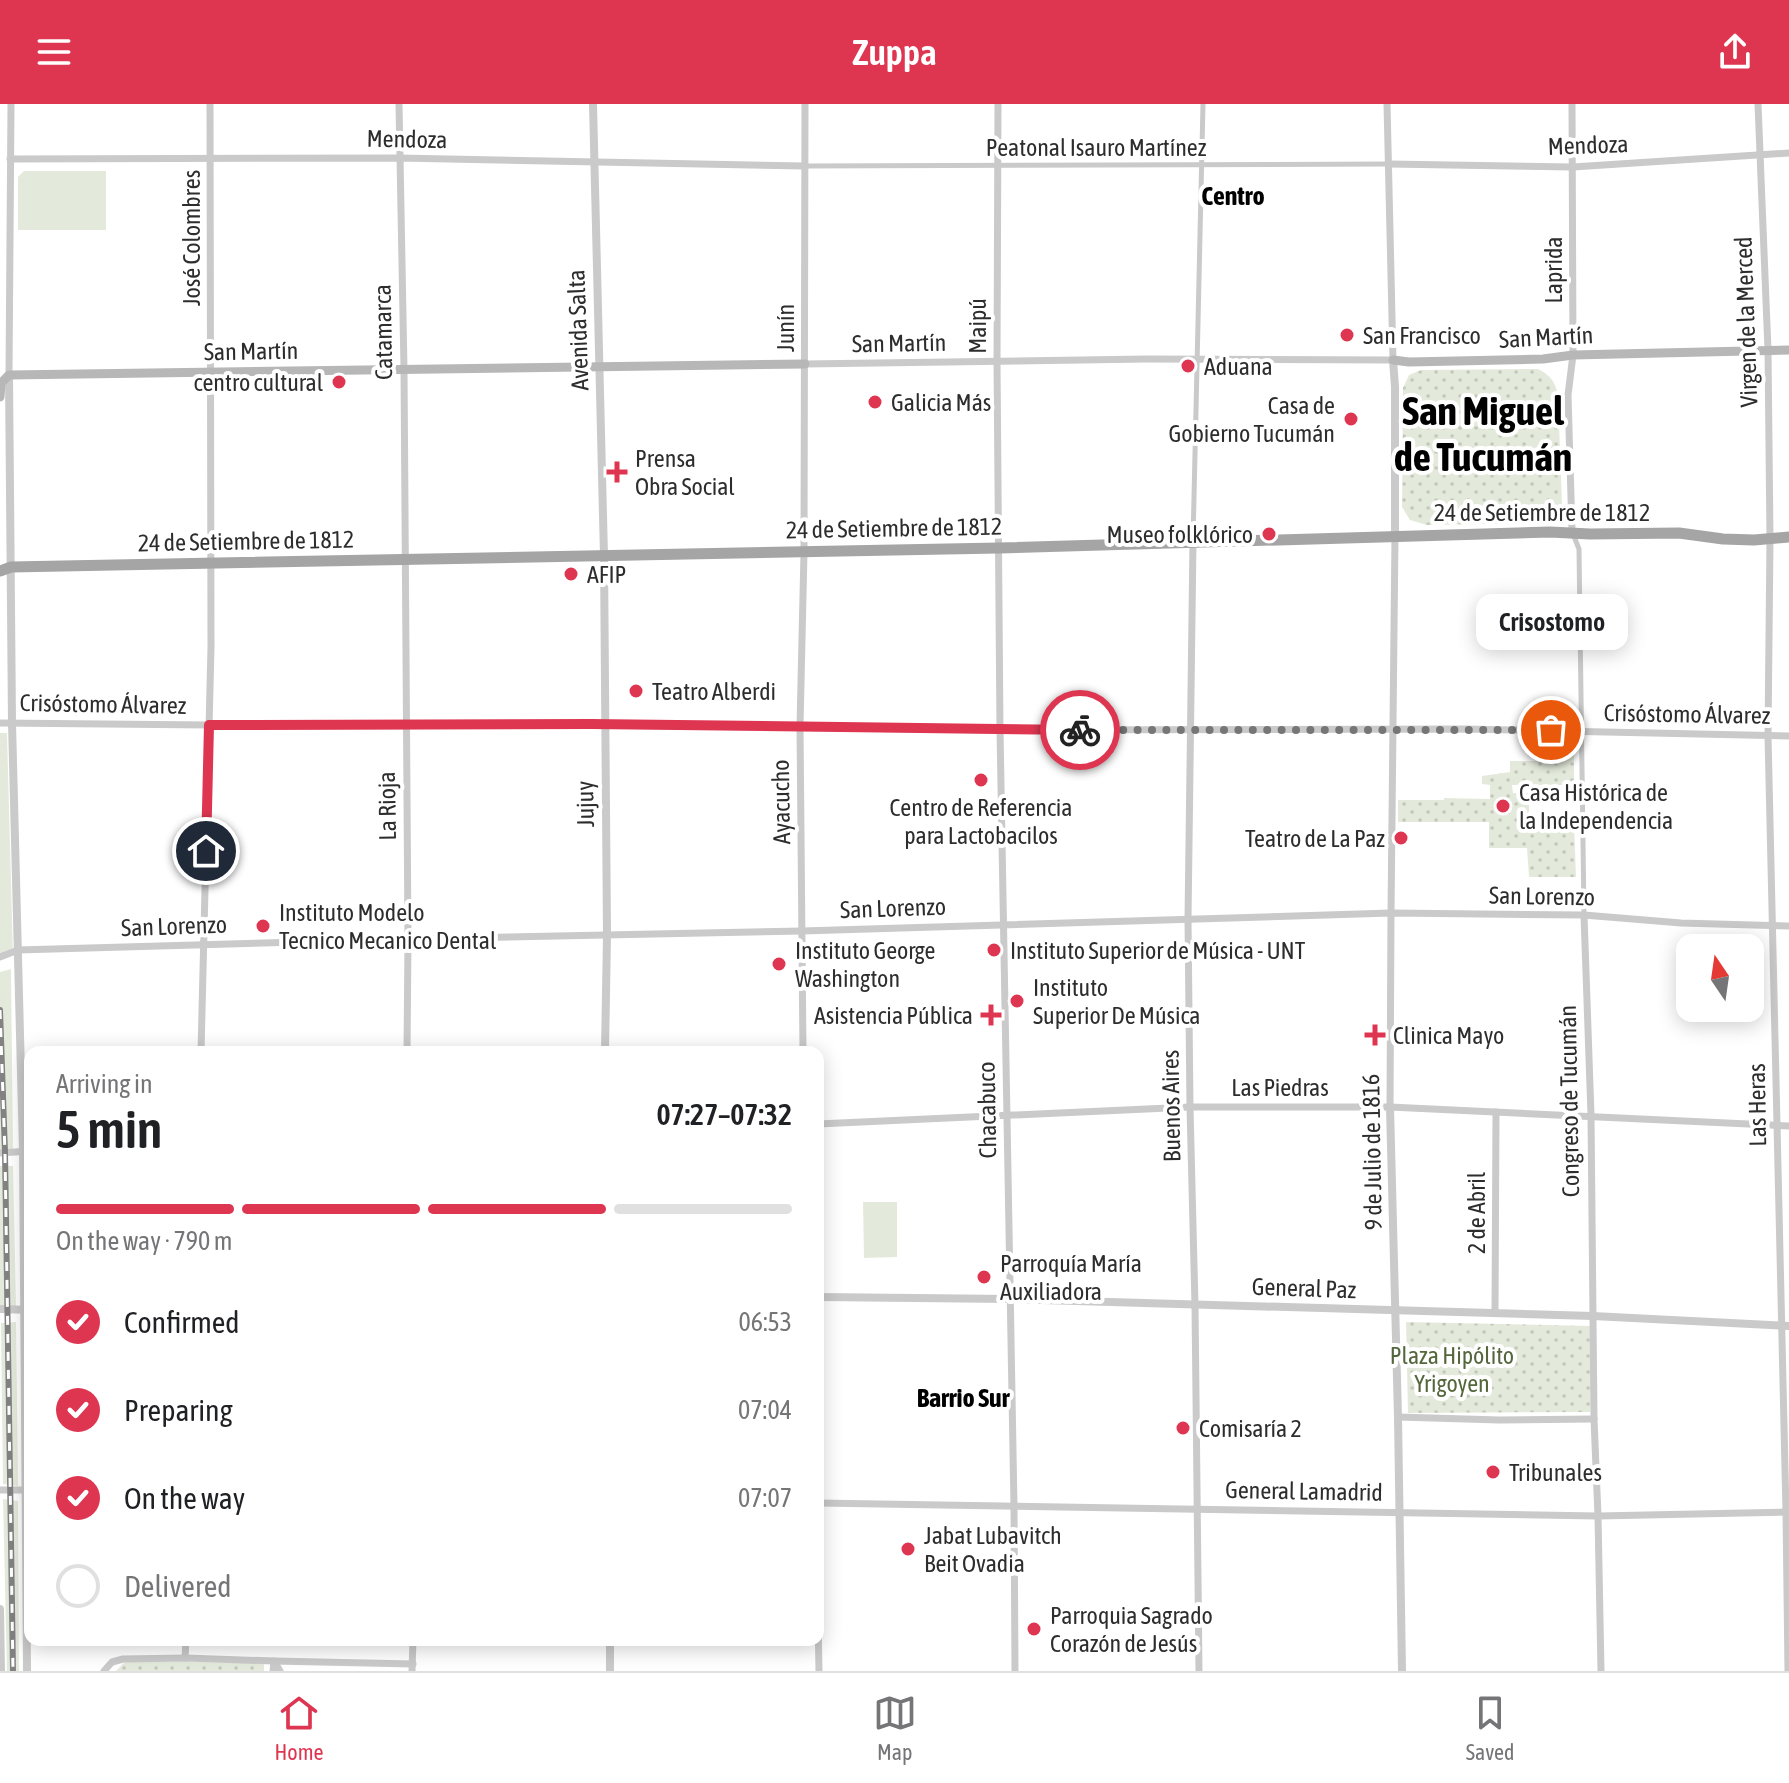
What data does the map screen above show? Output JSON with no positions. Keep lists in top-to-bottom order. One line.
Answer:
{"streets":{"main road":["San Martín","24 de Setiembre de 1812"],"street":["Mendoza","Peatonal Isauro Martínez","José Colombres","Laprida","Virgen de la Merced","Maipú","Junín","Avenida Salta","Catamarca","Crisóstomo Álvarez","Ayacucho","Jujuy","La Rioja","San Lorenzo","Las Piedras","Congreso de Tucumán","Las Heras","Buenos Aires","Chacabuco","9 de Julio de 1816","2 de Abril","General Paz","General Lamadrid"]},"crossings":[["Mendoza","Peatonal Isauro Martínez"],["Mendoza","José Colombres"],["Mendoza","Laprida"],["Mendoza","Virgen de la Merced"],["Mendoza","Junín"],["Mendoza","Avenida Salta"],["Mendoza","Catamarca"],["Peatonal Isauro Martínez","Maipú"],["Peatonal Isauro Martínez","Junín"],["José Colombres","San Martín"],["José Colombres","24 de Setiembre de 1812"],["José Colombres","Crisóstomo Álvarez"],["José Colombres","San Lorenzo"],["Laprida","San Martín"],["Laprida","24 de Setiembre de 1812"],["Laprida","Congreso de Tucumán"],["Virgen de la Merced","San Martín"],["Virgen de la Merced","24 de Setiembre de 1812"],["Virgen de la Merced","Las Heras"],["Maipú","San Martín"],["Maipú","24 de Setiembre de 1812"],["Maipú","Chacabuco"],["Junín","San Martín"],["Junín","24 de Setiembre de 1812"],["Junín","Ayacucho"],["Avenida Salta","San Martín"],["Avenida Salta","24 de Setiembre de 1812"],["Avenida Salta","Jujuy"],["Catamarca","San Martín"],["Catamarca","24 de Setiembre de 1812"],["Catamarca","La Rioja"],["24 de Setiembre de 1812","Ayacucho"],["24 de Setiembre de 1812","Jujuy"],["24 de Setiembre de 1812","La Rioja"],["24 de Setiembre de 1812","Congreso de Tucumán"],["24 de Setiembre de 1812","Las Heras"],["24 de Setiembre de 1812","Buenos Aires"],["24 de Setiembre de 1812","Chacabuco"],["24 de Setiembre de 1812","9 de Julio de 1816"],["Crisóstomo Álvarez","Ayacucho"],["Crisóstomo Álvarez","Jujuy"],["Crisóstomo Álvarez","La Rioja"],["Crisóstomo Álvarez","Congreso de Tucumán"],["Crisóstomo Álvarez","Las Heras"],["Crisóstomo Álvarez","Buenos Aires"],["Crisóstomo Álvarez","Chacabuco"],["Crisóstomo Álvarez","9 de Julio de 1816"],["Ayacucho","San Lorenzo"],["Jujuy","San Lorenzo"],["La Rioja","San Lorenzo"],["San Lorenzo","Congreso de Tucumán"],["San Lorenzo","Las Heras"],["San Lorenzo","Buenos Aires"],["San Lorenzo","Chacabuco"],["San Lorenzo","9 de Julio de 1816"],["Las Piedras","Congreso de Tucumán"],["Las Piedras","Las Heras"],["Las Piedras","Buenos Aires"],["Las Piedras","Chacabuco"],["Las Piedras","9 de Julio de 1816"],["Las Piedras","2 de Abril"],["Congreso de Tucumán","General Paz"],["Congreso de Tucumán","General Lamadrid"],["Las Heras","General Paz"],["Las Heras","General Lamadrid"],["Buenos Aires","General Paz"],["Buenos Aires","General Lamadrid"],["Chacabuco","General Paz"],["Chacabuco","General Lamadrid"],["9 de Julio de 1816","General Paz"],["9 de Julio de 1816","General Lamadrid"],["2 de Abril","General Paz"]],"districts":["Centro","San Miguel de Tucumán","Barrio Sur"],"parks":["Plaza Hipólito Yrigoyen"],"places":{"other":["San Francisco","Aduana","centro cultural","Galicia Más","Casa de Gobierno Tucumán","Museo folklórico","AFIP","Teatro Alberdi","Crisostomo","Centro de Referencia para Lactobacilos","Casa Histórica de la Independencia","Teatro de La Paz","Instituto Modelo Tecnico Mecanico Dental","Instituto Superior de Música - UNT","Instituto George Washington","Instituto Superior De Música","Parroquía María Auxiliadora","Comisaría 2","Tribunales","Jabat Lubavitch Beit Ovadia","Parroquia Sagrado Corazón de Jesús"],"health":["Prensa Obra Social","Asistencia Pública","Clinica Mayo"]},"north":"top","page":{"header":"Zuppa","bubble":"Crisostomo","heading":["5 min","Arriving in","07:27–07:32"],"bar":"On the way · 790 m","list":[["Confirmed","06:53"],["Preparing","07:04"],["On the way","07:07"],"Delivered"],"tabs":["Home","Map","Saved"]}}
